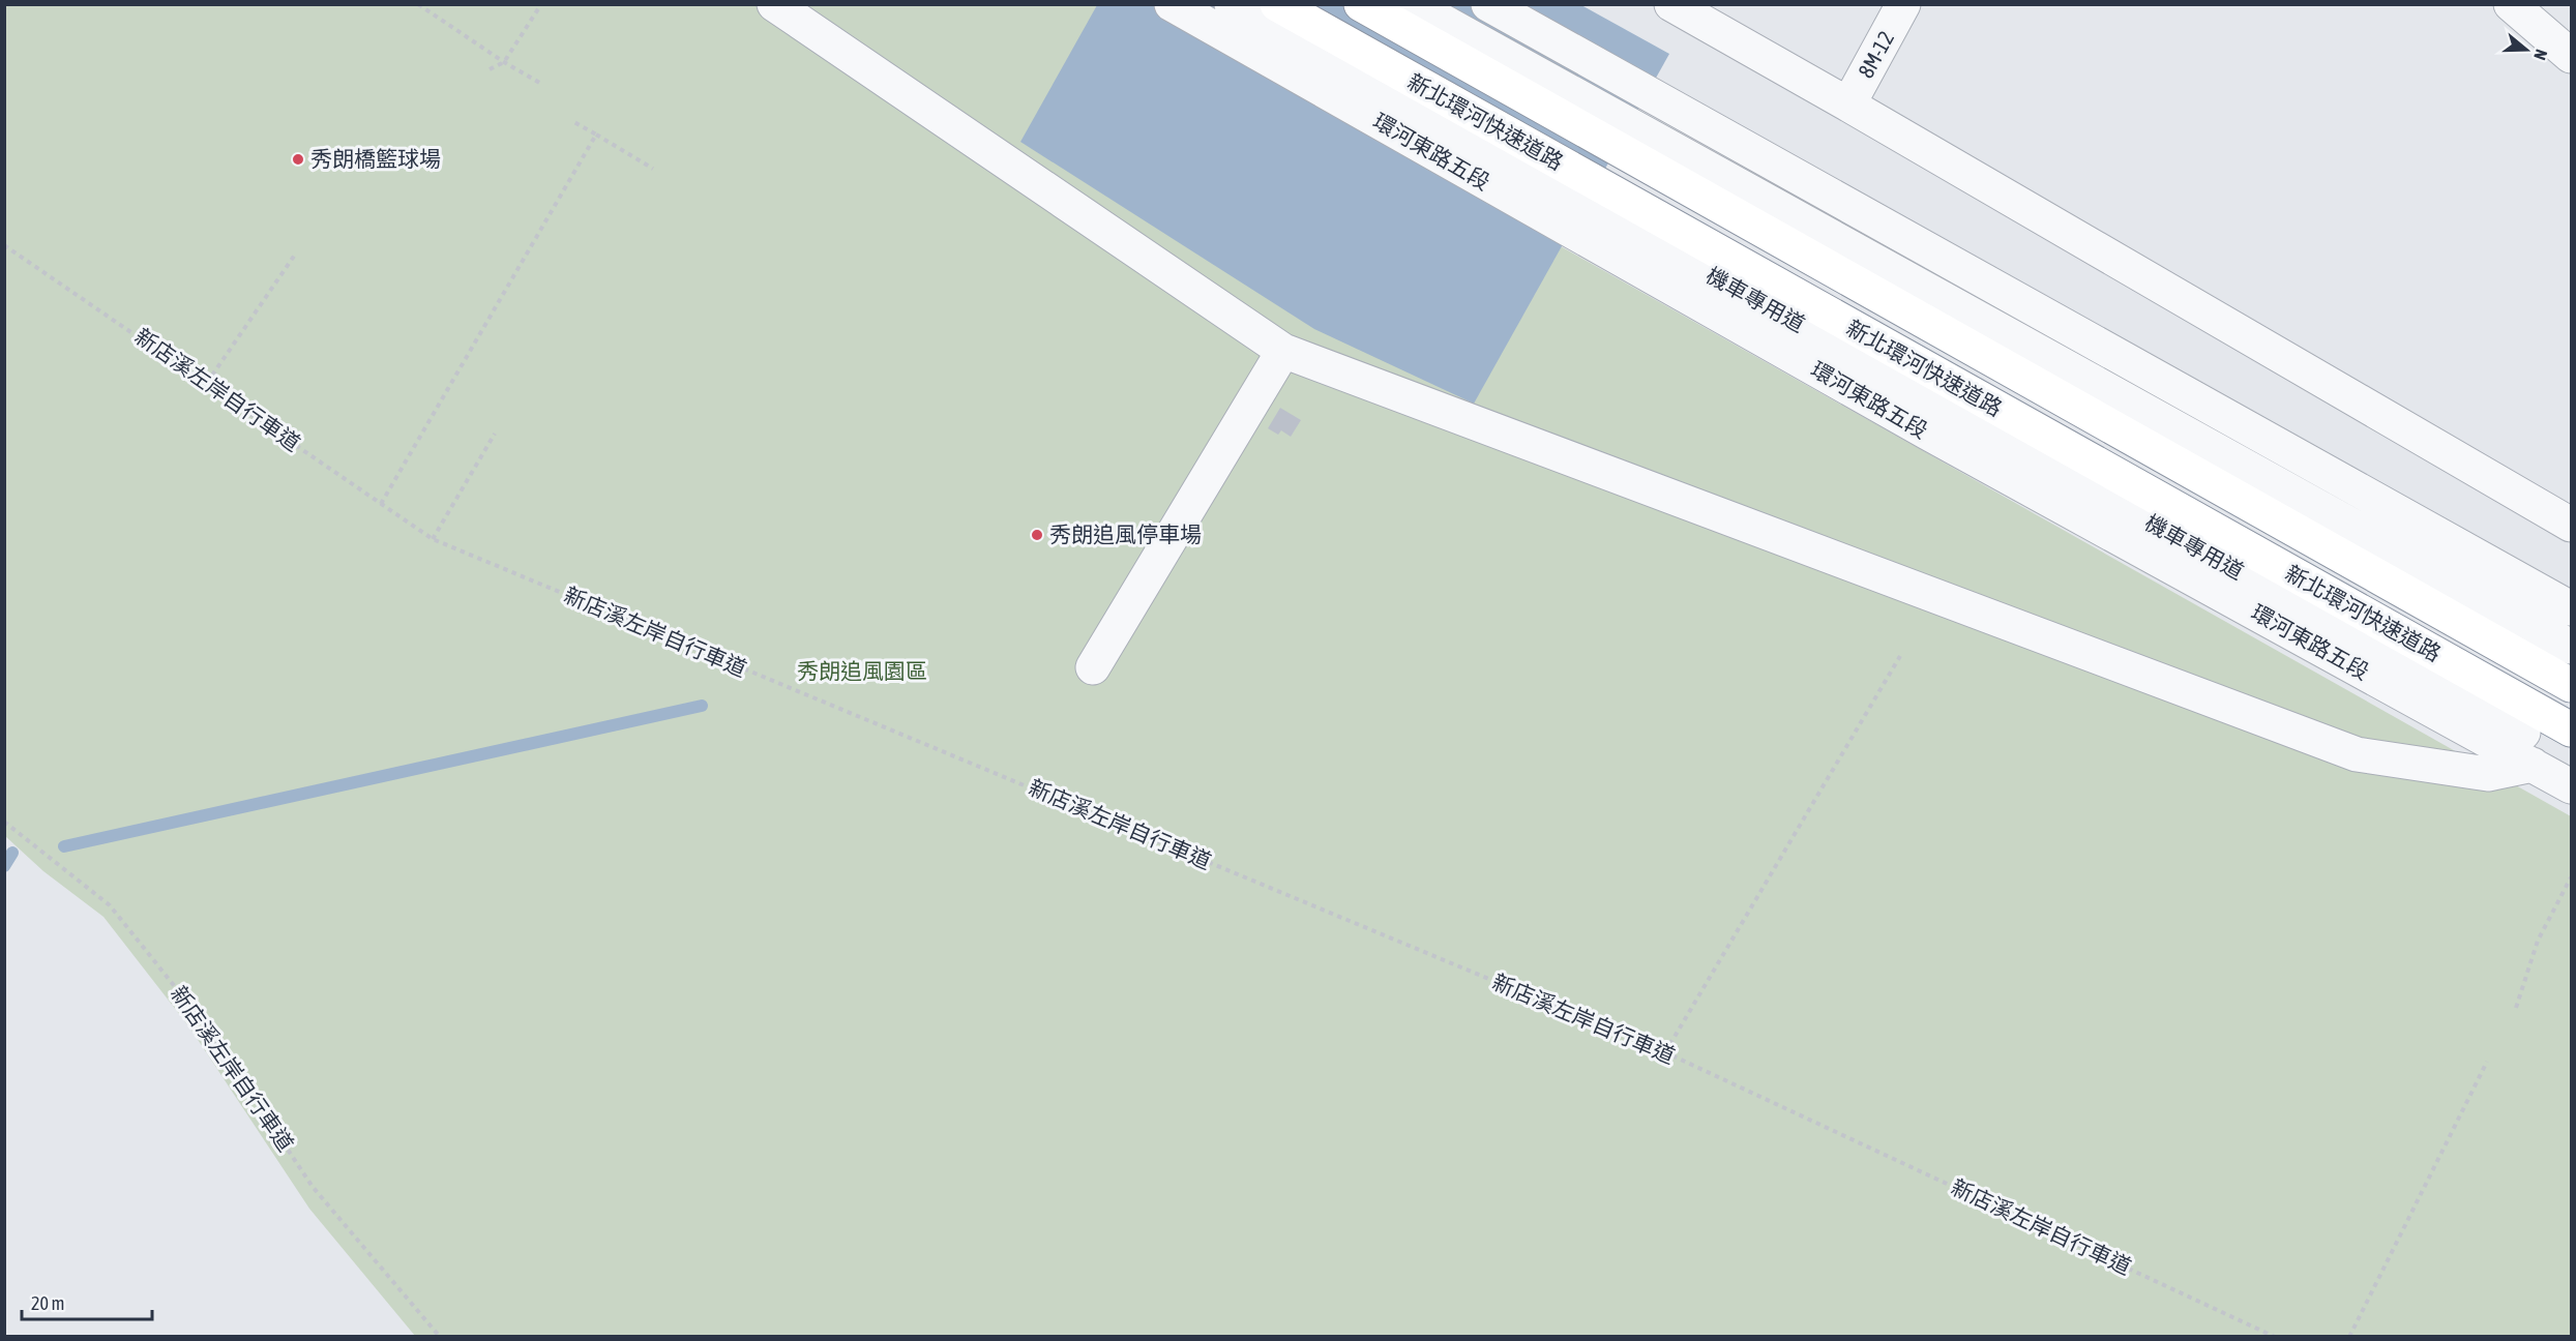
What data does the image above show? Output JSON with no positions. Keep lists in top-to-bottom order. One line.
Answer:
{"streets":{"highway":["新北環河快速道路"],"street":["8M-12","環河東路五段","機車專用道"],"path":["新店溪左岸自行車道"]},"parks":["秀朗追風園區"],"places":["秀朗橋籃球場","秀朗追風停車場"],"scale_bar":"20 m","north":"right"}
